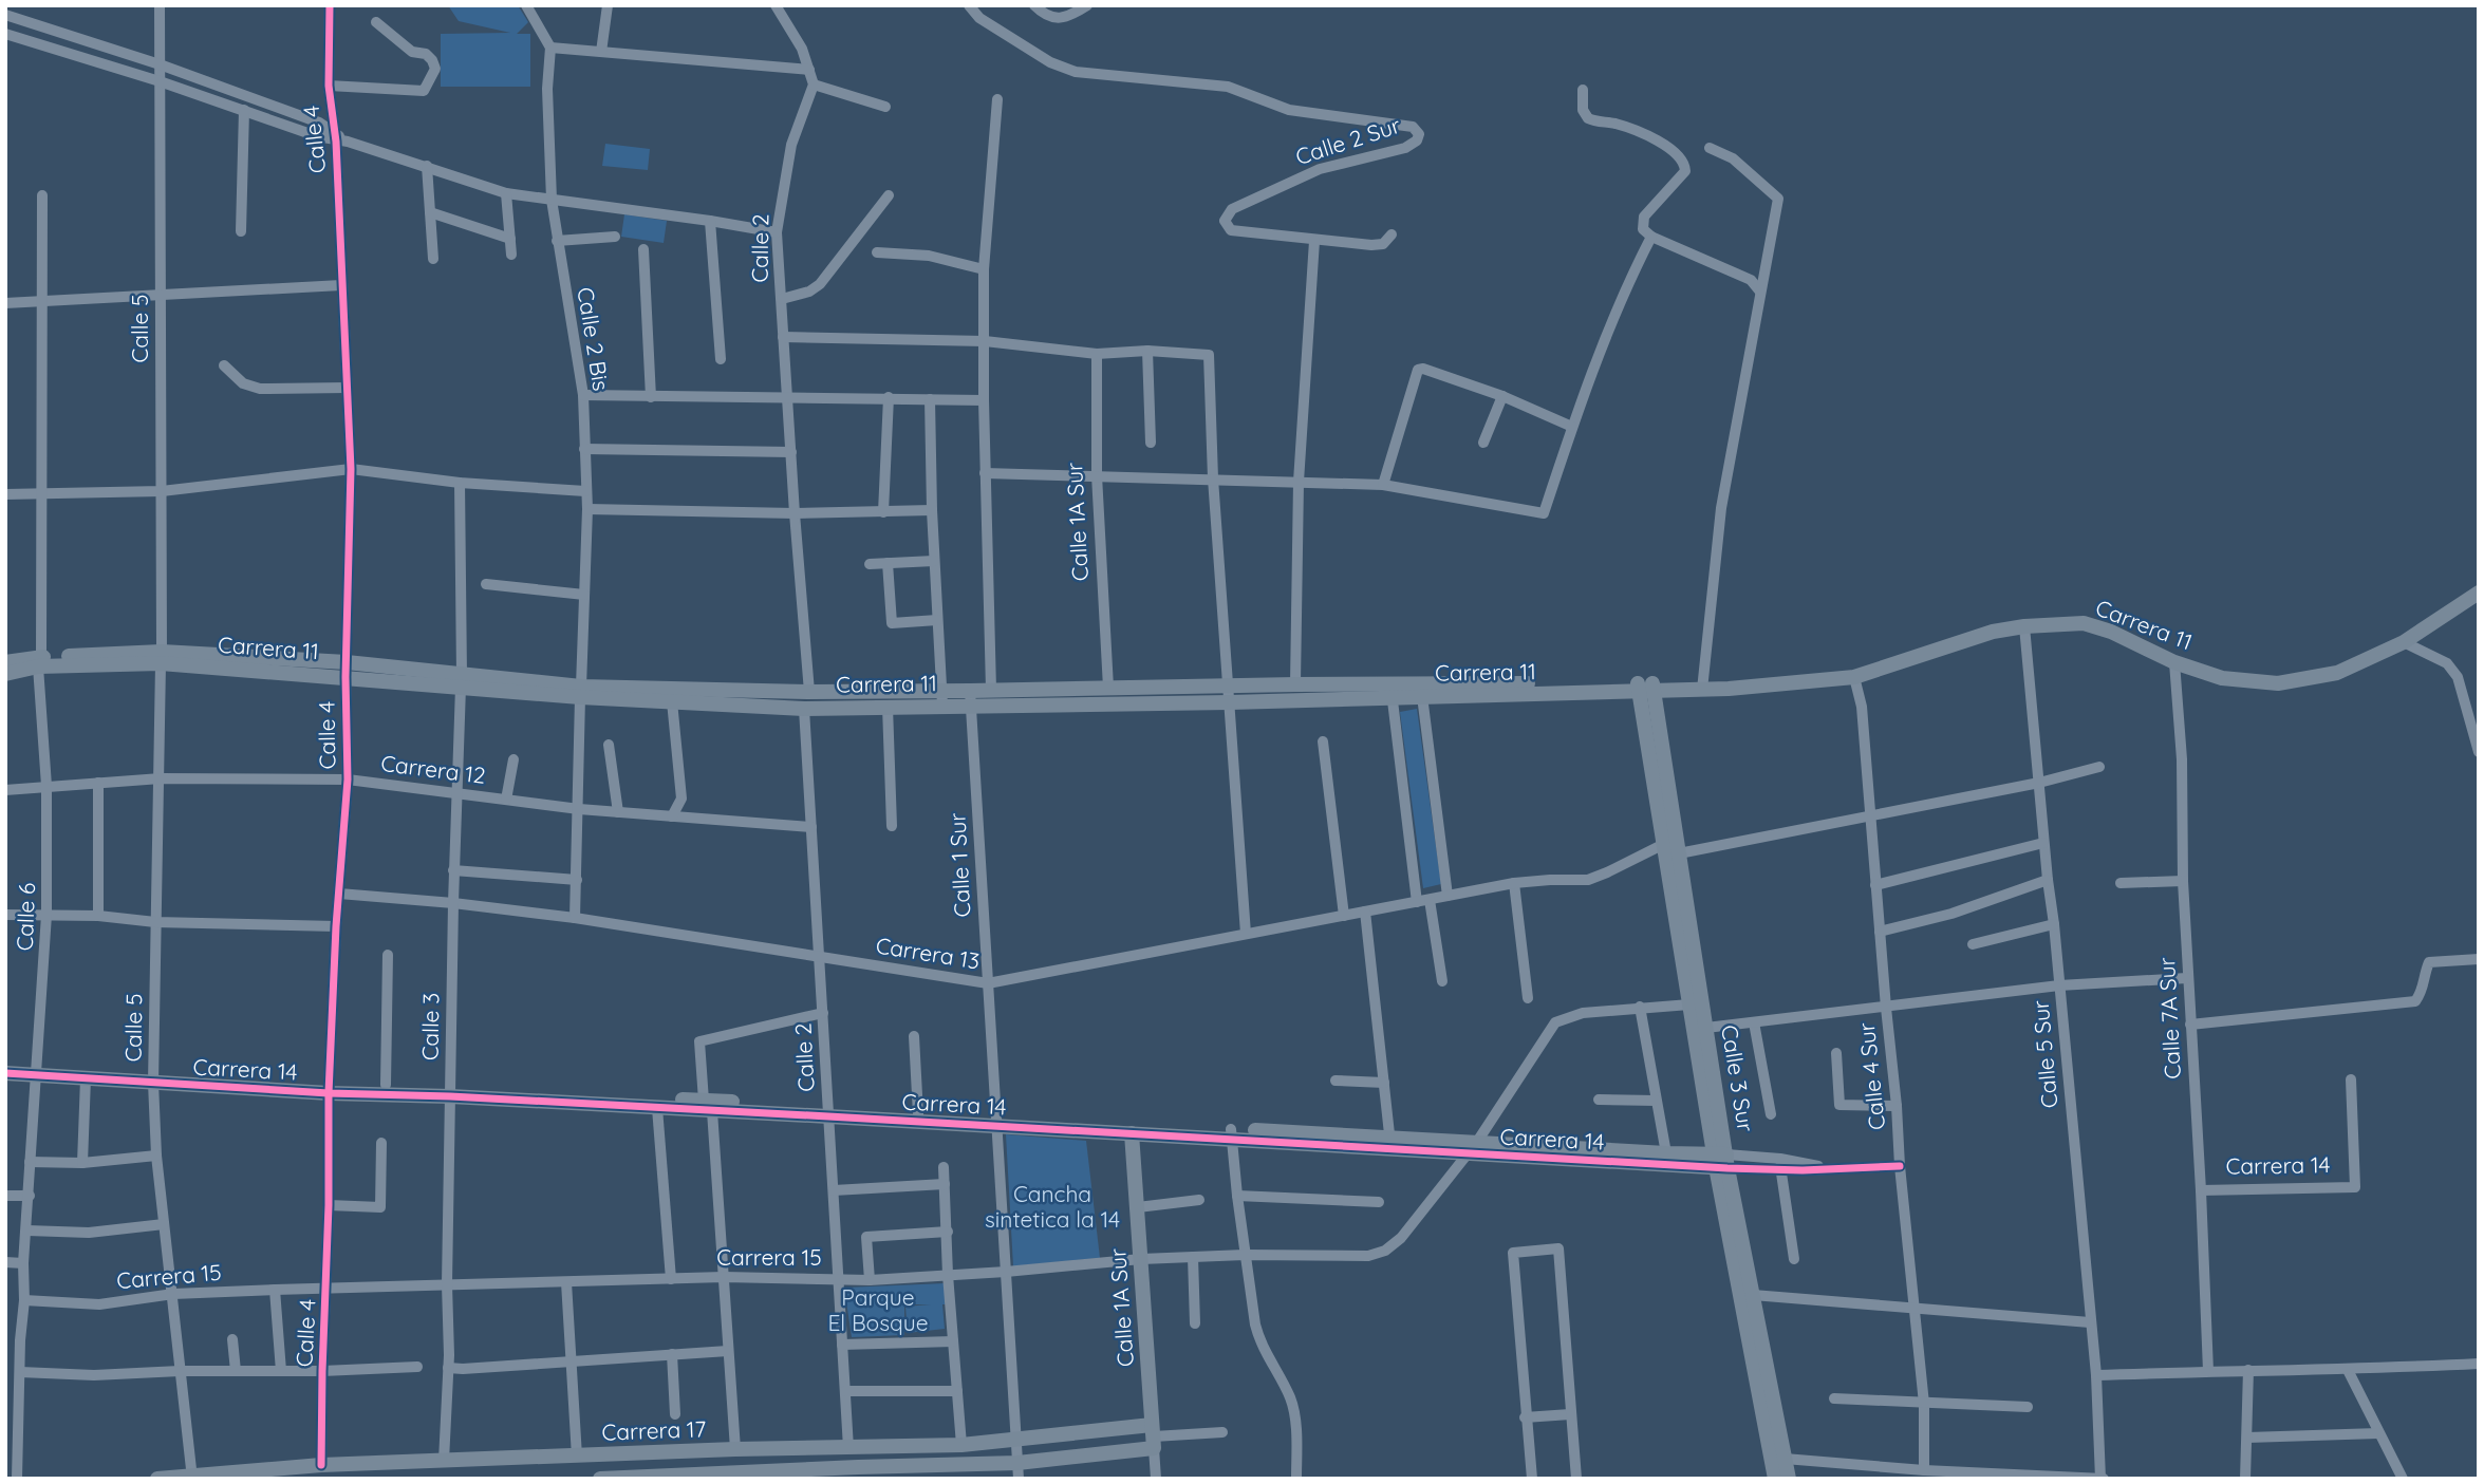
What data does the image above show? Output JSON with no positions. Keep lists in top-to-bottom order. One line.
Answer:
{"streets":{"street":["Calle 4","Calle 2 Sur","Calle 2","Calle 5","Calle 2 Bis","Calle 1A Sur","Carrera 11","Carrera 12","Calle 1 Sur","Calle 6","Carrera 13","Calle 7A Sur","Calle 3","Calle 5 Sur","Carrera 14","Calle 4 Sur","Calle 3 Sur","Carrera 15","Carrera 17"]},"crossings":[["Calle 4","Carrera 11"],["Calle 4","Carrera 12"],["Calle 4","Carrera 13"],["Calle 4","Carrera 14"],["Calle 4","Carrera 15"],["Calle 4","Carrera 17"],["Calle 2","Carrera 11"],["Calle 2","Carrera 12"],["Calle 2","Carrera 13"],["Calle 2","Carrera 14"],["Calle 2","Carrera 15"],["Calle 2","Carrera 17"],["Calle 5","Carrera 11"],["Calle 5","Carrera 12"],["Calle 5","Carrera 14"],["Calle 5","Carrera 15"],["Calle 5","Carrera 17"],["Calle 2 Bis","Carrera 11"],["Calle 2 Bis","Carrera 12"],["Calle 2 Bis","Carrera 13"],["Calle 1A Sur","Carrera 11"],["Calle 1A Sur","Carrera 14"],["Calle 1A Sur","Carrera 15"],["Calle 1A Sur","Carrera 17"],["Carrera 11","Calle 1 Sur"],["Carrera 11","Calle 6"],["Carrera 11","Calle 7A Sur"],["Carrera 11","Calle 3"],["Carrera 11","Calle 5 Sur"],["Carrera 11","Calle 4 Sur"],["Carrera 11","Calle 3 Sur"],["Carrera 12","Calle 6"],["Carrera 12","Calle 3"],["Calle 1 Sur","Carrera 13"],["Calle 1 Sur","Carrera 14"],["Calle 1 Sur","Carrera 15"],["Calle 1 Sur","Carrera 17"],["Calle 6","Carrera 14"],["Calle 6","Carrera 15"],["Carrera 13","Calle 3"],["Carrera 13","Calle 3 Sur"],["Calle 7A Sur","Carrera 14"],["Calle 3","Carrera 14"],["Calle 3","Carrera 15"],["Calle 3","Carrera 17"],["Carrera 14","Calle 4 Sur"],["Carrera 14","Calle 3 Sur"],["Carrera 14","Carrera 15"],["Calle 3 Sur","Carrera 15"]],"parks":["Cancha sintetica la 14","Parque El Bosque"]}
